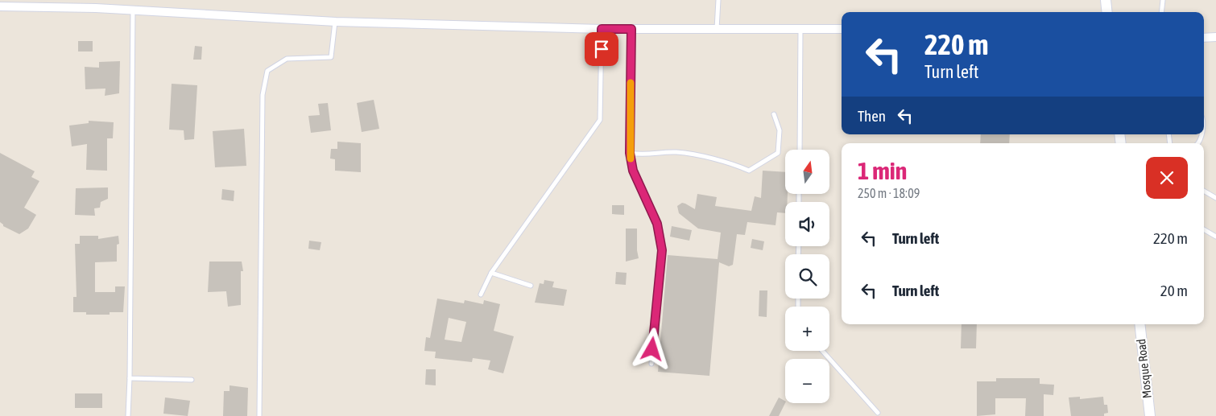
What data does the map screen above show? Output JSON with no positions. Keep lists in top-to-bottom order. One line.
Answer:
{"streets":{"street":["Mosque Road"]},"north":"top","page":{"turn":["220 m","Turn left"],"then":"Then","heading":["1 min","250 m · 18:09"],"map_buttons":["+","−"],"list":[{"name":"Turn left","value":"220 m"},{"name":"Turn left","value":"20 m"}]}}
